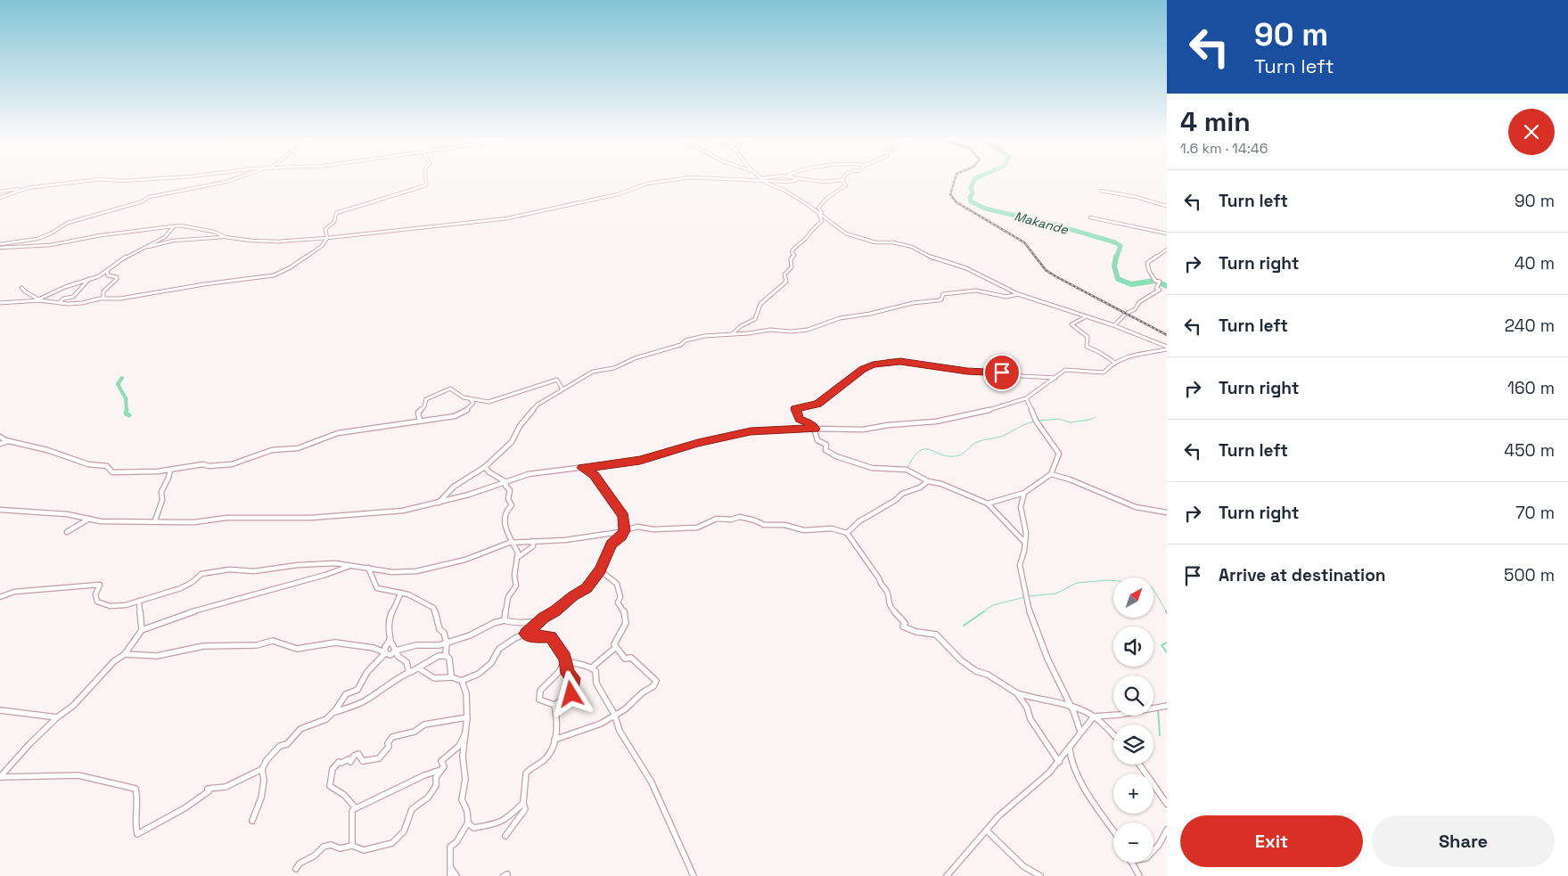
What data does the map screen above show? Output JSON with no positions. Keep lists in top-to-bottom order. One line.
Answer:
{"water":["Makande"],"north":"top right","page":{"turn":["90 m","Turn left"],"heading":["4 min","1.6 km · 14:46"],"list":[{"name":"Turn left","value":"90 m"},{"name":"Turn right","value":"40 m"},{"name":"Turn left","value":"240 m"},{"name":"Turn right","value":"160 m"},{"name":"Turn left","value":"450 m"},{"name":"Turn right","value":"70 m"},{"name":"Arrive at destination","value":"500 m"}],"map_buttons":["+","−"],"buttons":["Exit","Share"]}}
